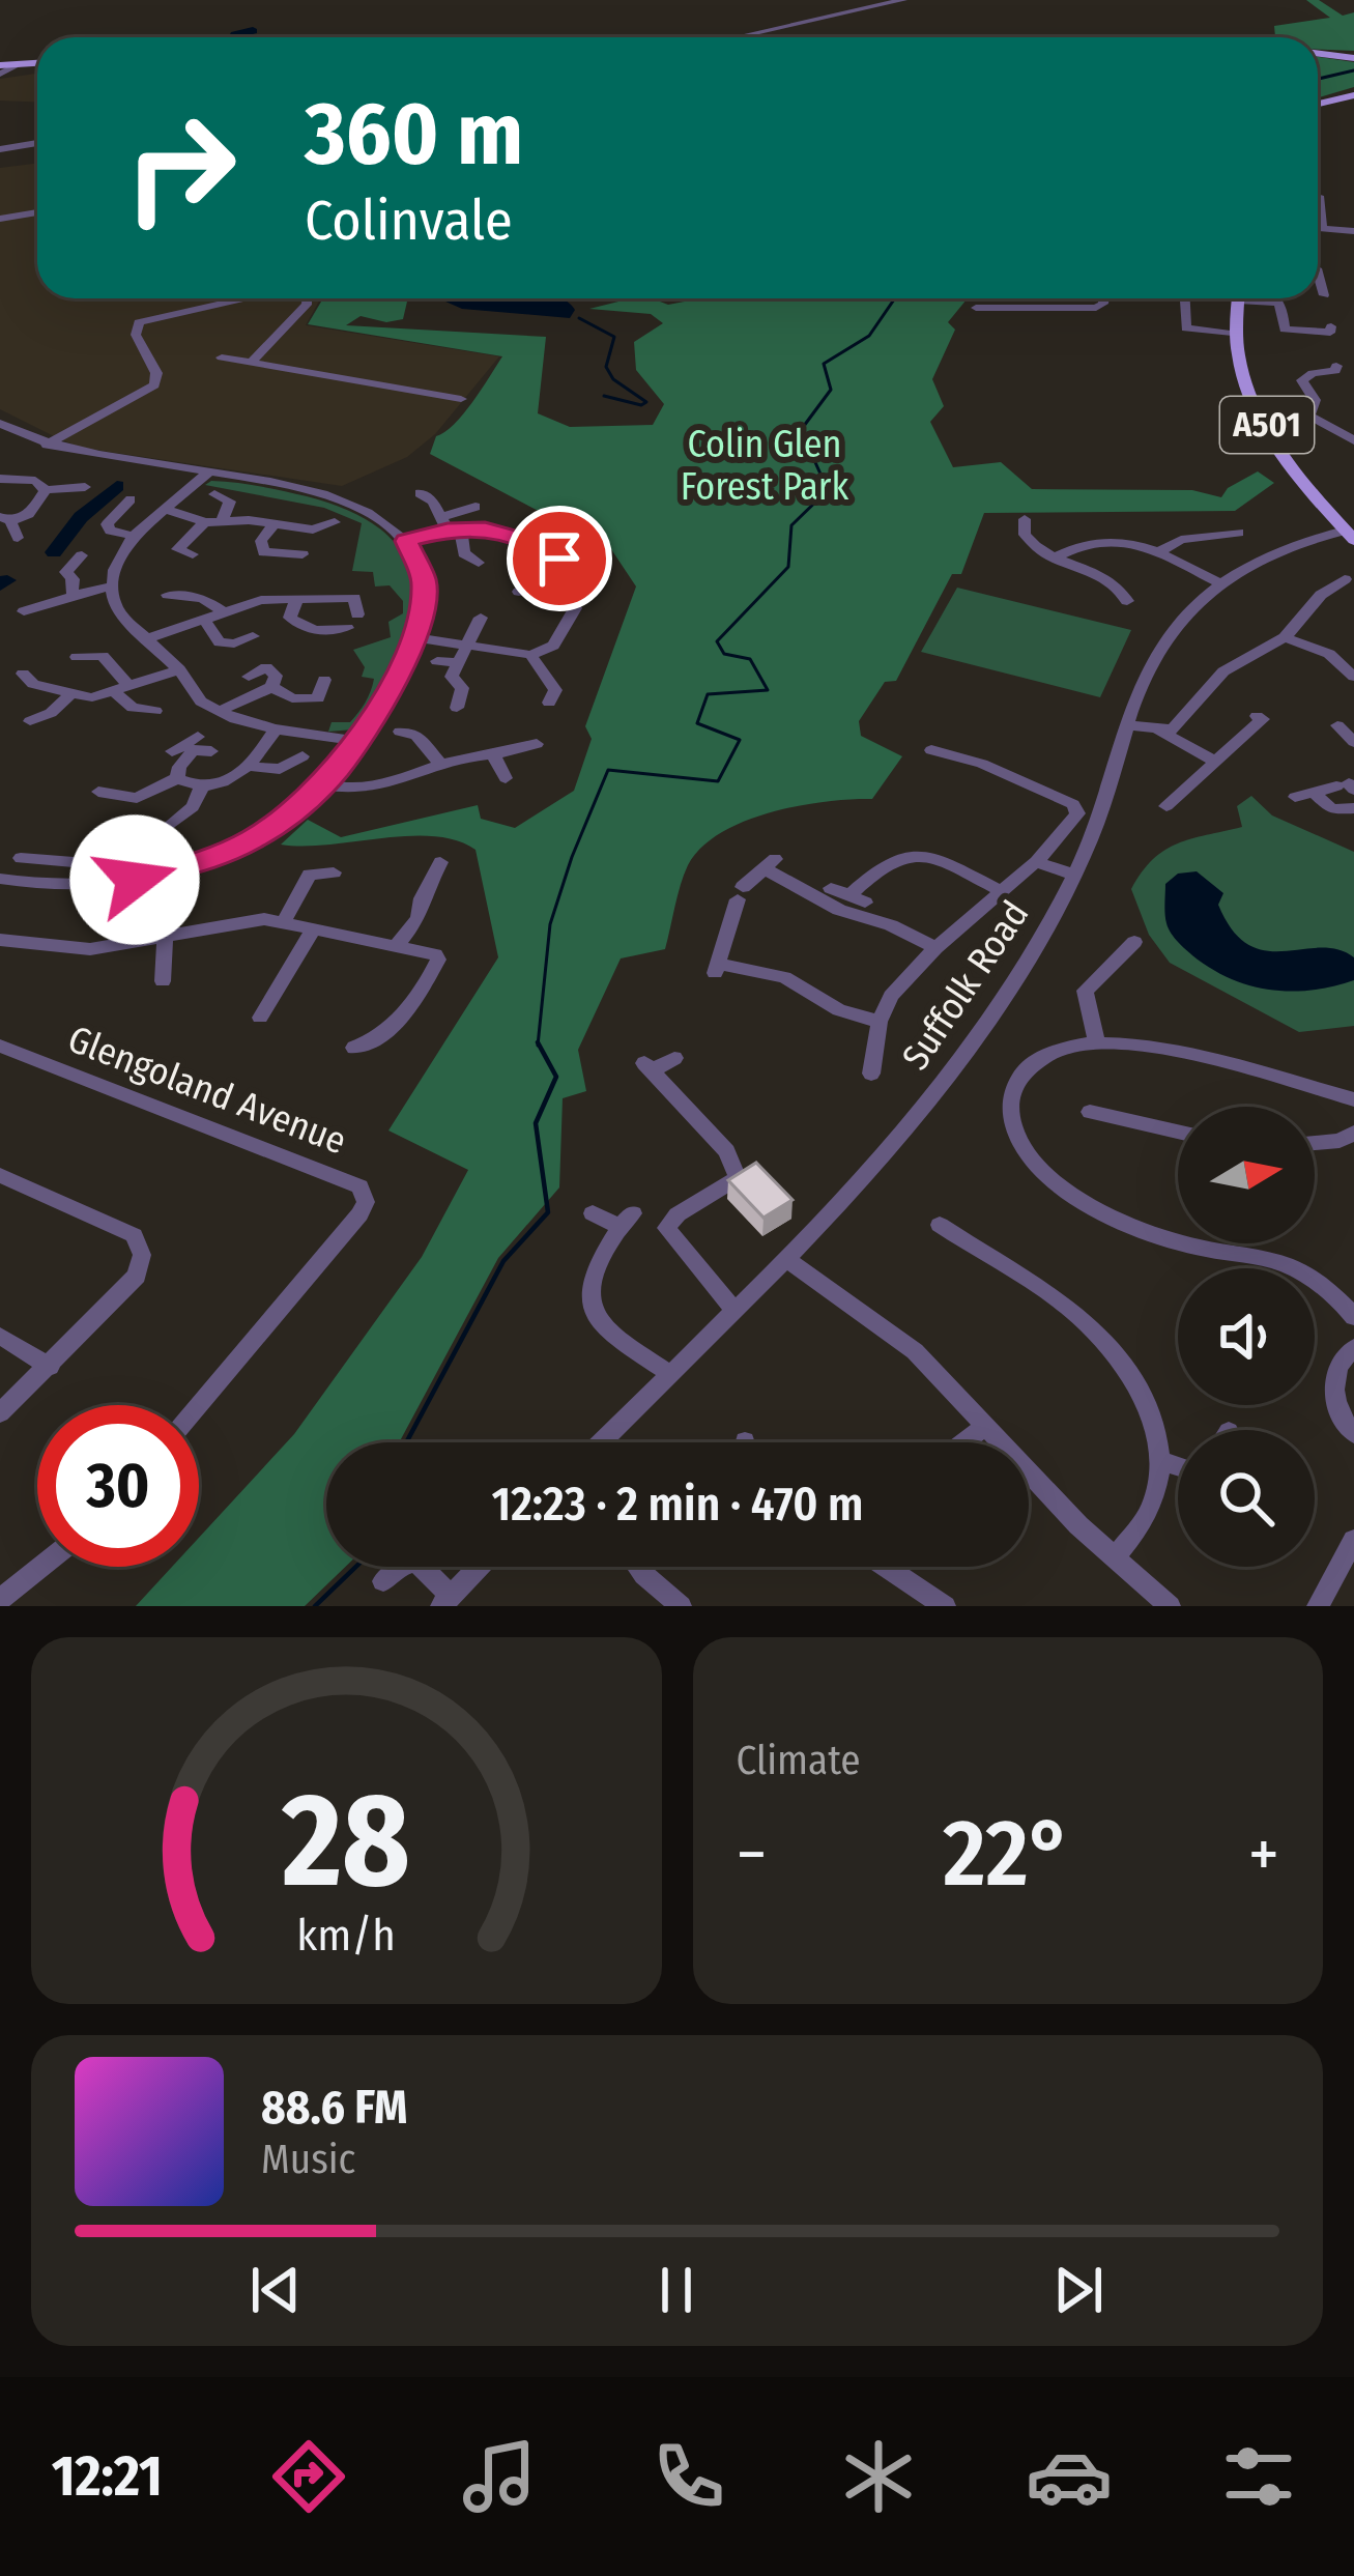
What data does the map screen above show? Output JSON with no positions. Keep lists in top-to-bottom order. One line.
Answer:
{"streets":{"main road":["A501"],"street":["Suffolk Road","Glengoland Avenue"]},"crossings":[["A501","Suffolk Road"]],"parks":["Colin Glen Forest Park"],"north":"right","page":{"turn":["360 m","Colinvale"],"limit":"30","trip":"12:23 · 2 min · 470 m","tile":"Climate","heat":["−","22°","+"],"song":["88.6 FM","Music"],"tabs":"12:21","gauge":["28","km/h"]}}
